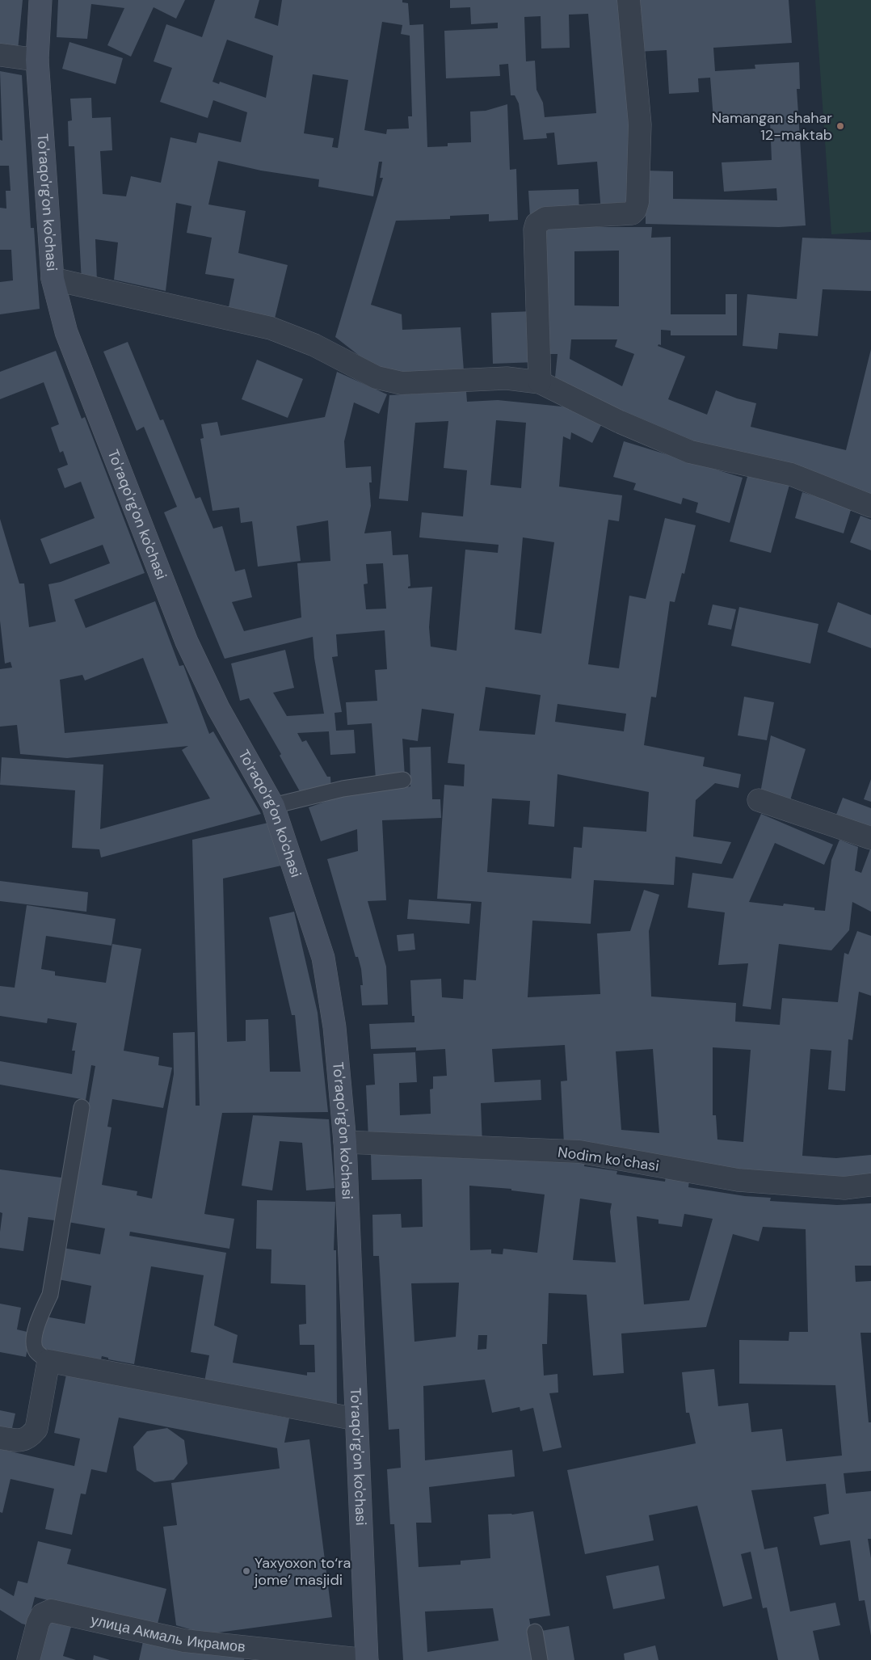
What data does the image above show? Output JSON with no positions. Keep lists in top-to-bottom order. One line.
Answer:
{"streets":{"street":["To'raqo'rg'on ko'chasi","Nodim koʻchasi","улица Акмаль Икрамов"]},"crossings":[["To'raqo'rg'on ko'chasi","Nodim koʻchasi"],["To'raqo'rg'on ko'chasi","улица Акмаль Икрамов"]],"places":["Namangan shahar 12-maktab","Yaxyoxon to‘ra jome’ masjidi"]}
